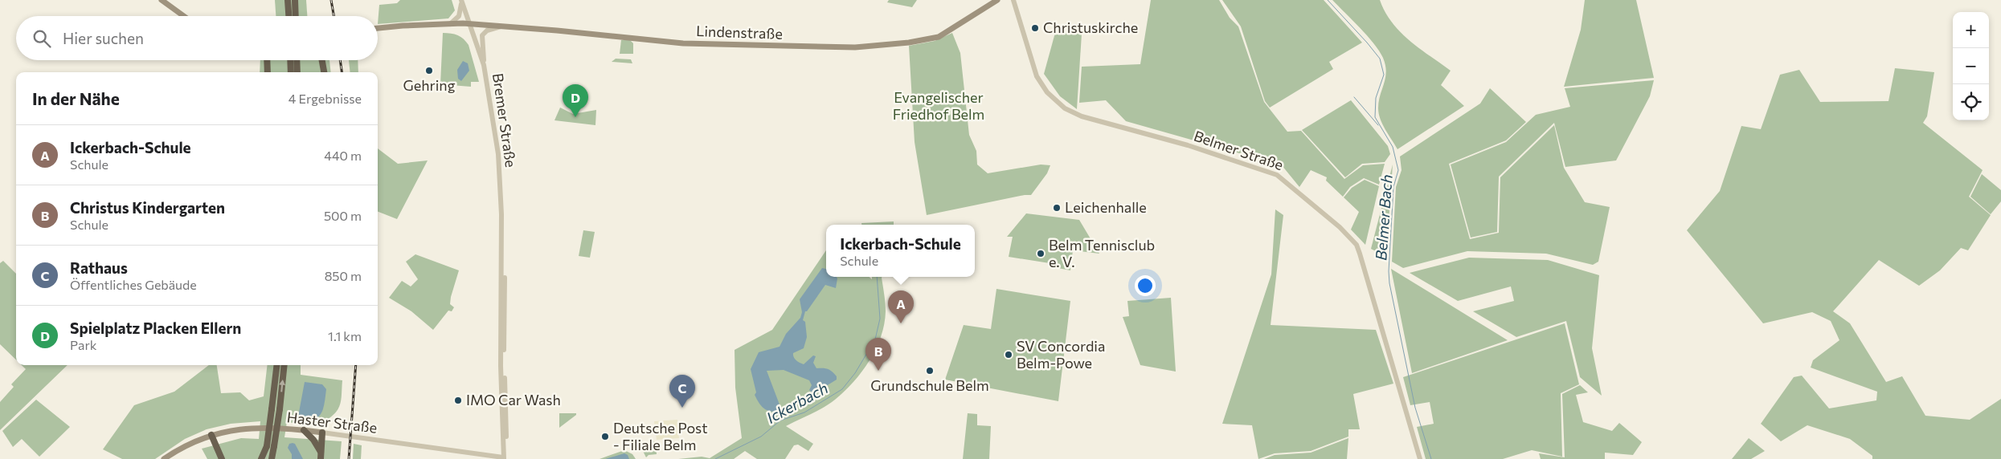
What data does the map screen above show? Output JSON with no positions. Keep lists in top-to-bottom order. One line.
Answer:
{"streets":{"main road":["Lindenstraße","Haster Straße"],"street":["Bremer Straße","Belmer Straße"]},"crossings":[["Lindenstraße","Bremer Straße"],["Bremer Straße","Haster Straße"]],"water":["Belmer Bach","Ickerbach"],"parks":["Evangelischer Friedhof Belm"],"places":["Christuskirche","Gehring","Leichenhalle","Belm Tennisclub e. V.","SV Concordia Belm-Powe","Grundschule Belm","IMO Car Wash","Deutsche Post - Filiale Belm"],"page":{"map_buttons":["+","−"],"search":"Hier suchen","heading":["In der Nähe","4 Ergebnisse"],"pins":["D","A","B","C"],"list":[{"mark":"A","name":"Ickerbach-Schule","note":"Schule","value":"440 m"},{"mark":"B","name":"Christus Kindergarten","note":"Schule","value":"500 m"},{"mark":"C","name":"Rathaus","note":"Öffentliches Gebäude","value":"850 m"},{"mark":"D","name":"Spielplatz Placken Ellern","note":"Park","value":"1.1 km"}],"popup":["Ickerbach-Schule","Schule"]}}
